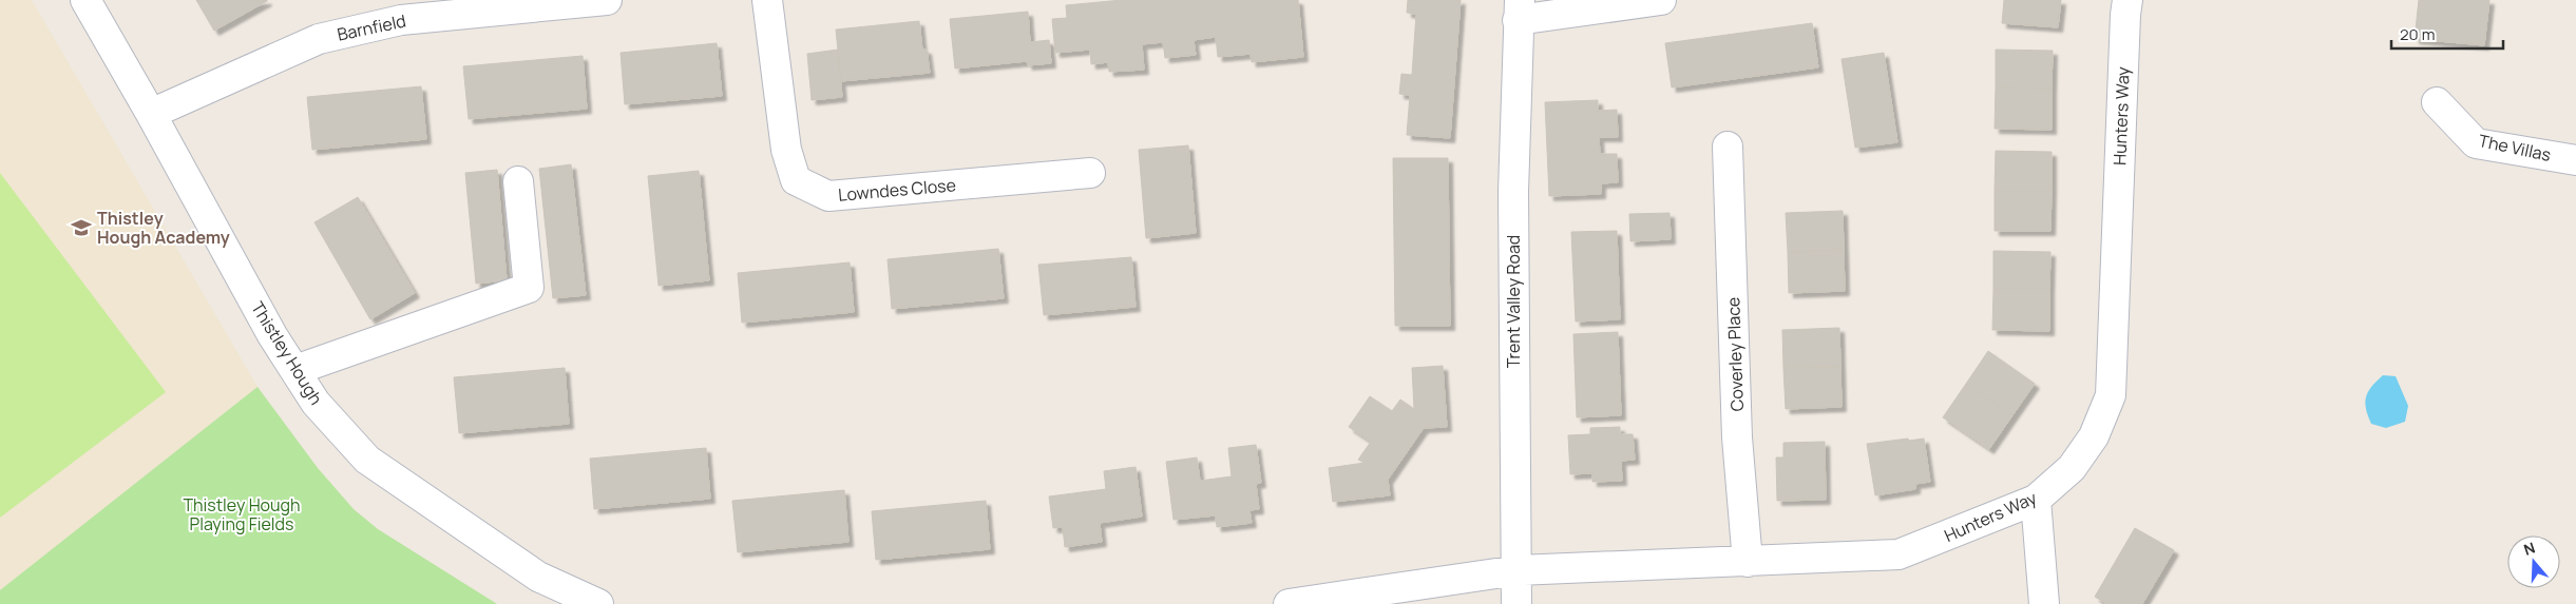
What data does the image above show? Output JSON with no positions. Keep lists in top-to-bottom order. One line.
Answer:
{"streets":{"street":["Barnfield","Hunters Way","The Villas","Lowndes Close","Trent Valley Road","Thistley Hough","Coverley Place"]},"crossings":[["Barnfield","Thistley Hough"],["Hunters Way","Trent Valley Road"],["Hunters Way","Coverley Place"]],"parks":["Thistley Hough Playing Fields"],"places":{"school or university":["Thistley Hough Academy"]},"scale_bar":"20 m","north":"top"}
